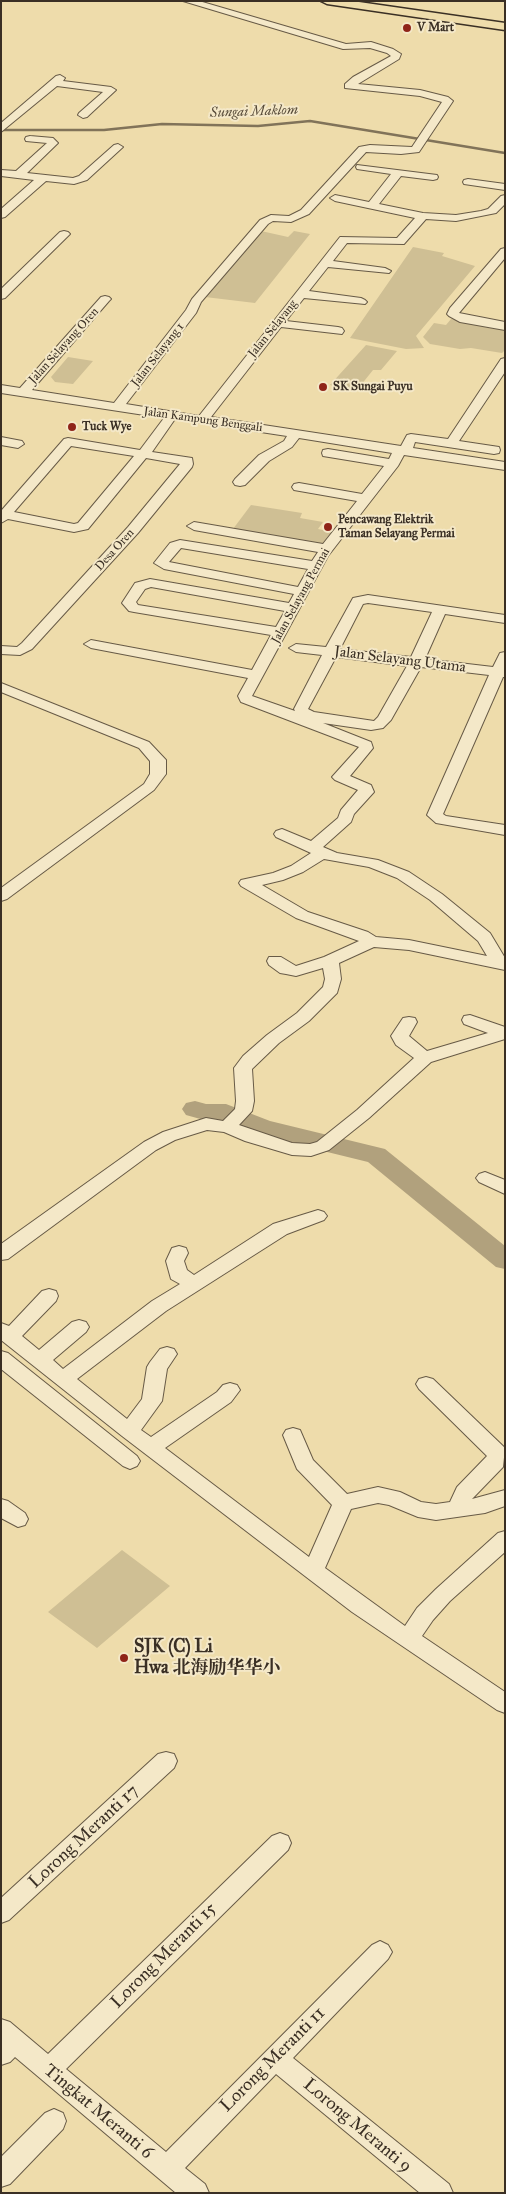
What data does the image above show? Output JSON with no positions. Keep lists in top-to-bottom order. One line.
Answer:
{"streets":{"street":["Jalan Selayang","Jalan Selayang Oren","Jalan Selayang 1","Jalan Kampung Benggali","Desa Oren","Jalan Selayang Permai","Jalan Selayang Utama","Lorong Meranti 17","Lorong Meranti 15","Lorong Meranti 11","Tingkat Meranti 6","Lorong Meranti 9"]},"crossings":[["Jalan Selayang","Jalan Kampung Benggali"],["Jalan Selayang Oren","Jalan Kampung Benggali"],["Jalan Selayang 1","Jalan Kampung Benggali"],["Jalan Kampung Benggali","Desa Oren"],["Jalan Kampung Benggali","Jalan Selayang Permai"],["Lorong Meranti 15","Tingkat Meranti 6"],["Lorong Meranti 11","Tingkat Meranti 6"],["Lorong Meranti 11","Lorong Meranti 9"]],"water":["Sungai Maklom"],"places":["V Mart","SK Sungai Puyu","Tuck Wye","Pencawang Elektrik Taman Selayang Permai","SJK (C) Li Hwa 北海励华华小"]}
